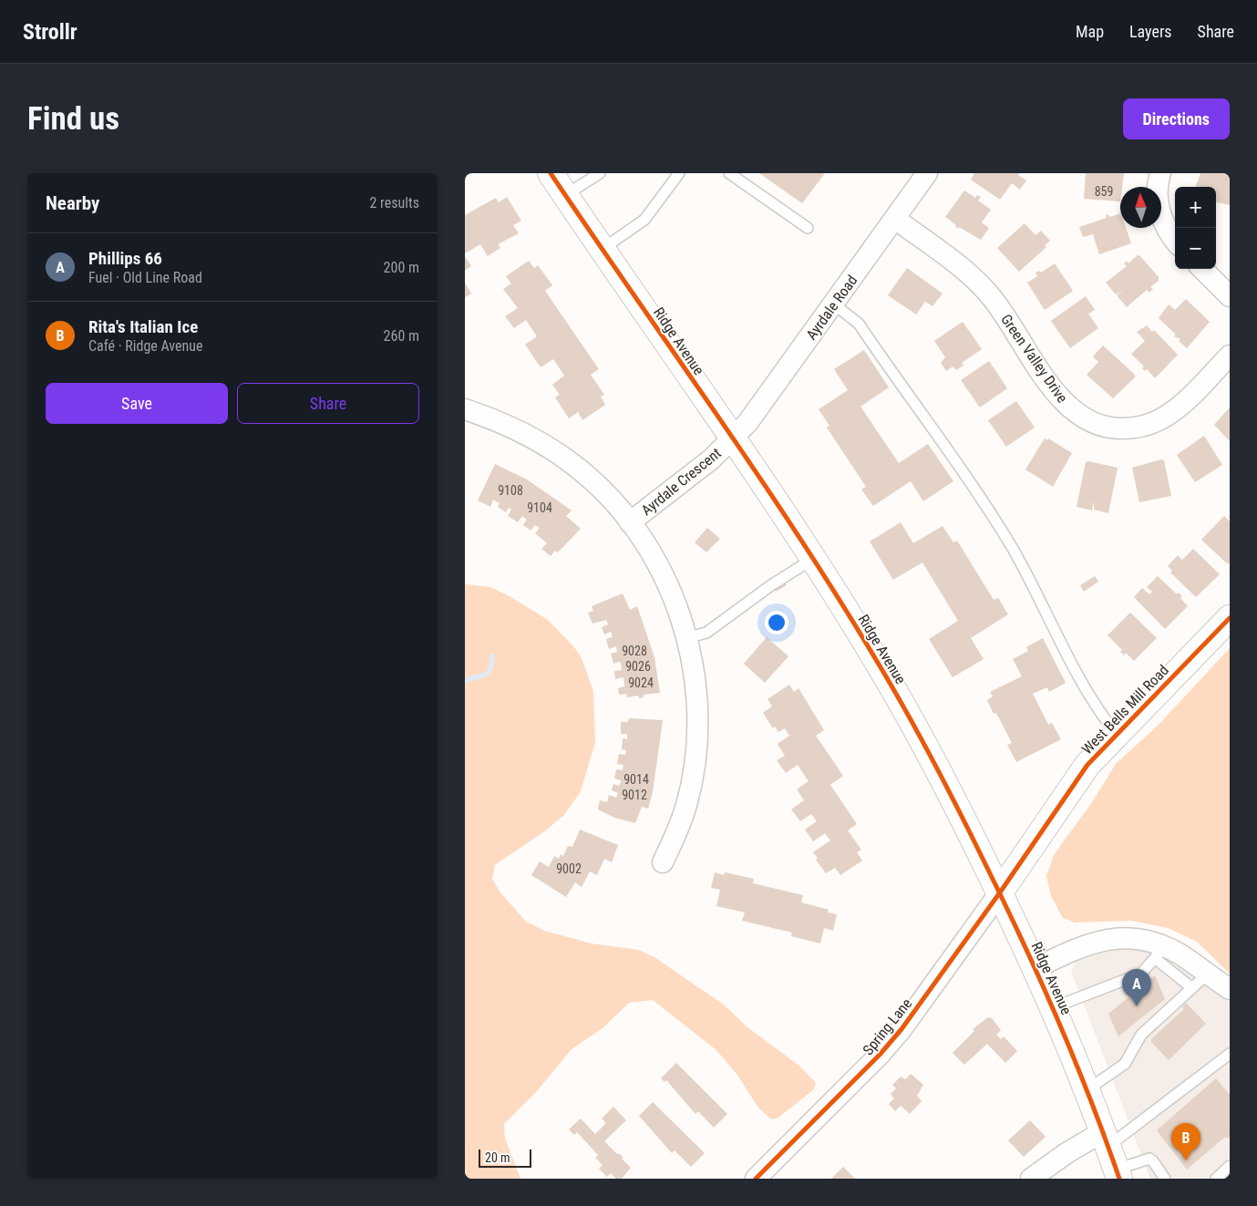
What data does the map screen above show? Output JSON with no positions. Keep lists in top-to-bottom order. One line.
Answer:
{"streets":{"main road":["Ridge Avenue","West Bells Mill Road"],"street":["Ayrdale Road","Green Valley Drive","Ayrdale Crescent","Spring Lane"]},"crossings":[["Ayrdale Road","Ridge Avenue"],["Ayrdale Road","Green Valley Drive"],["Ayrdale Road","Ayrdale Crescent"],["Ridge Avenue","Ayrdale Crescent"],["Ridge Avenue","West Bells Mill Road"],["Ridge Avenue","Spring Lane"],["West Bells Mill Road","Spring Lane"]],"house_numbers":["859","9108","9104","9028","9026","9024","9014","9012","9002"],"scale_bar":"20 m","north":"top","page":{"header":"Strollr","nav":["Map","Layers","Share"],"buttons":["Directions",["Save","Share"]],"title":"Find us","heading":["Nearby","2 results"],"map_buttons":["+","−"],"list":[{"mark":"A","name":"Phillips 66","note":"Fuel · Old Line Road","value":"200 m"},{"mark":"B","name":"Rita's Italian Ice","note":"Café · Ridge Avenue","value":"260 m"}],"pins":["A","B"],"scale":"20 m"}}
